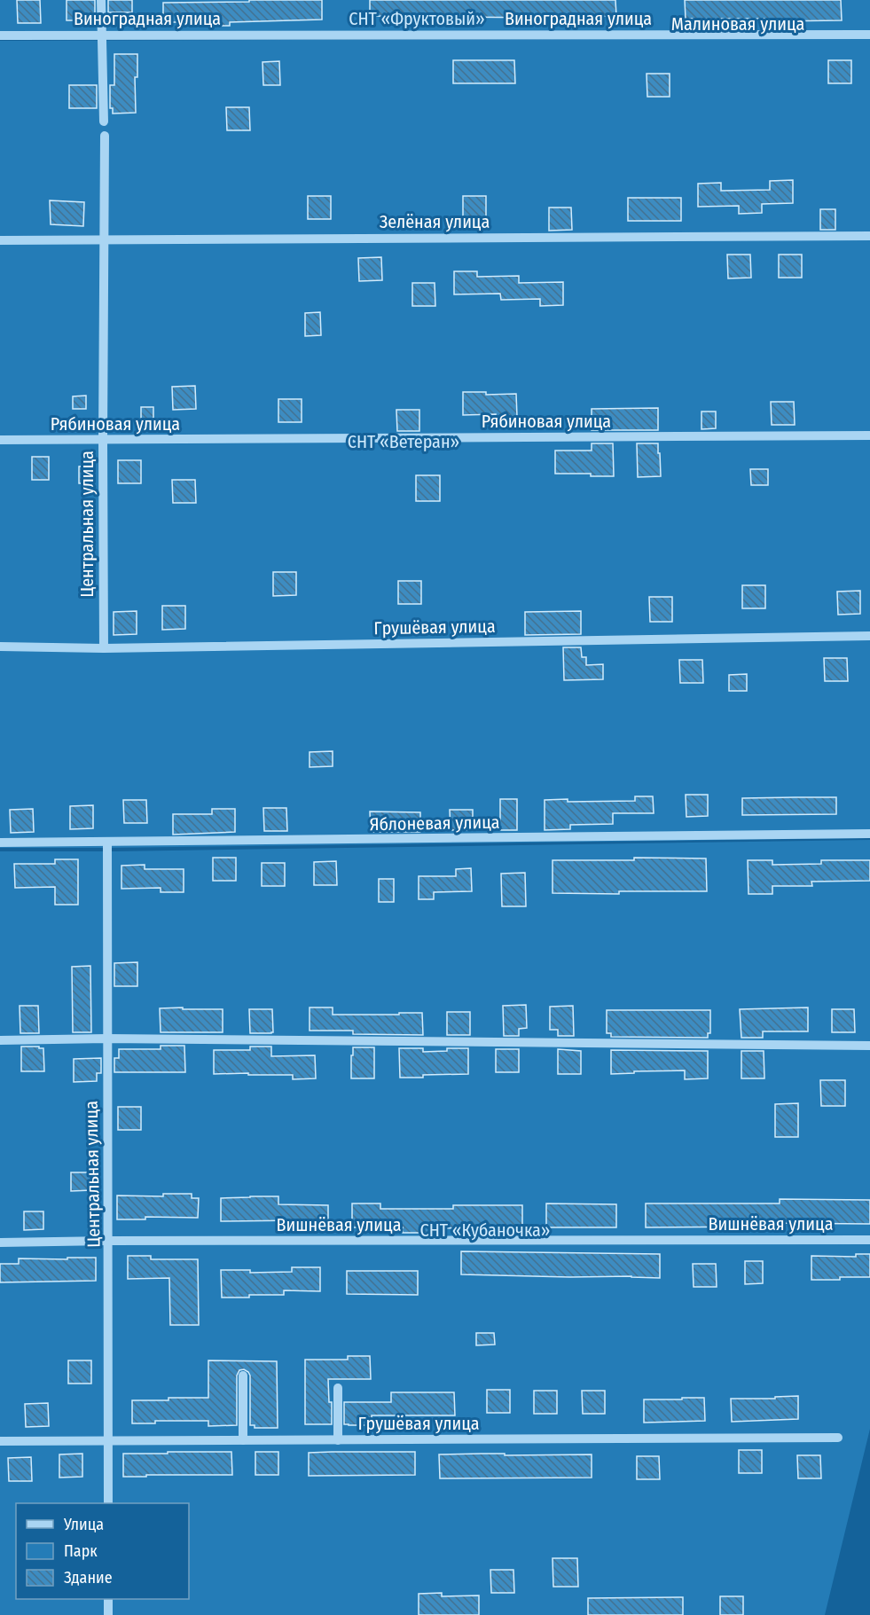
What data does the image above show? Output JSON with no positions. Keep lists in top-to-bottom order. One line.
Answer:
{"streets":{"street":["Виноградная улица","Малиновая улица","Зелёная улица","Рябиновая улица","Центральная улица","Грушёвая улица","Яблоневая улица","Вишнёвая улица"]},"crossings":[["Виноградная улица","Малиновая улица"],["Зелёная улица","Центральная улица"],["Рябиновая улица","Центральная улица"],["Центральная улица","Грушёвая улица"],["Центральная улица","Яблоневая улица"],["Центральная улица","Вишнёвая улица"]],"parks":["СНТ «Фруктовый»","СНТ «Ветеран»","СНТ «Кубаночка»"],"legend":["Улица","Парк","Здание"]}
